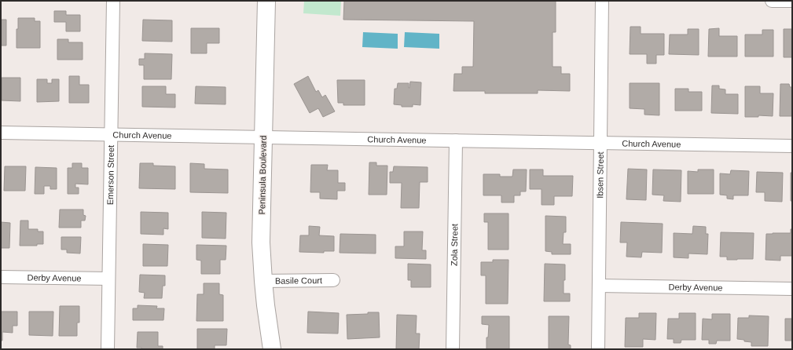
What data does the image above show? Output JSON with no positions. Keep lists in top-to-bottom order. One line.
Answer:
{"streets":{"main road":["Peninsula Boulevard"],"street":["Church Avenue","Emerson Street","Ibsen Street","Zola Street","Derby Avenue","Basile Court"]},"crossings":[["Church Avenue","Emerson Street"],["Church Avenue","Peninsula Boulevard"],["Church Avenue","Ibsen Street"],["Church Avenue","Zola Street"],["Emerson Street","Derby Avenue"],["Peninsula Boulevard","Basile Court"],["Ibsen Street","Derby Avenue"]]}
